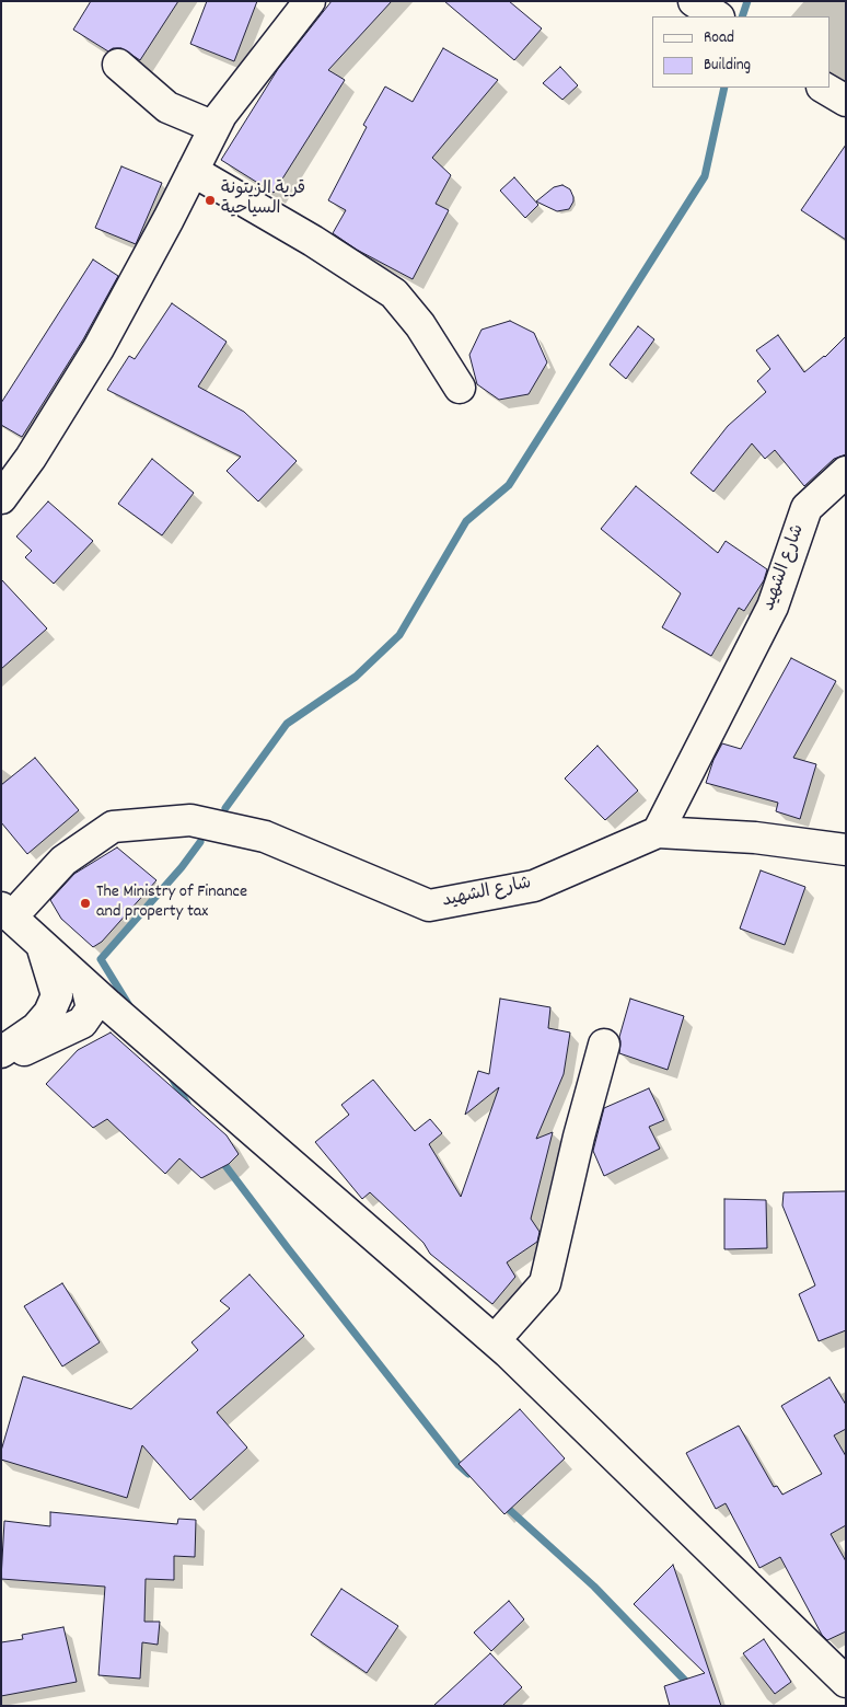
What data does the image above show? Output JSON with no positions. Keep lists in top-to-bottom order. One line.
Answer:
{"streets":{"street":["شارع الشهيد"]},"places":["قرية الزيتونة السياحية","The Ministry of Finance and property tax"],"legend":["Road","Building"]}
